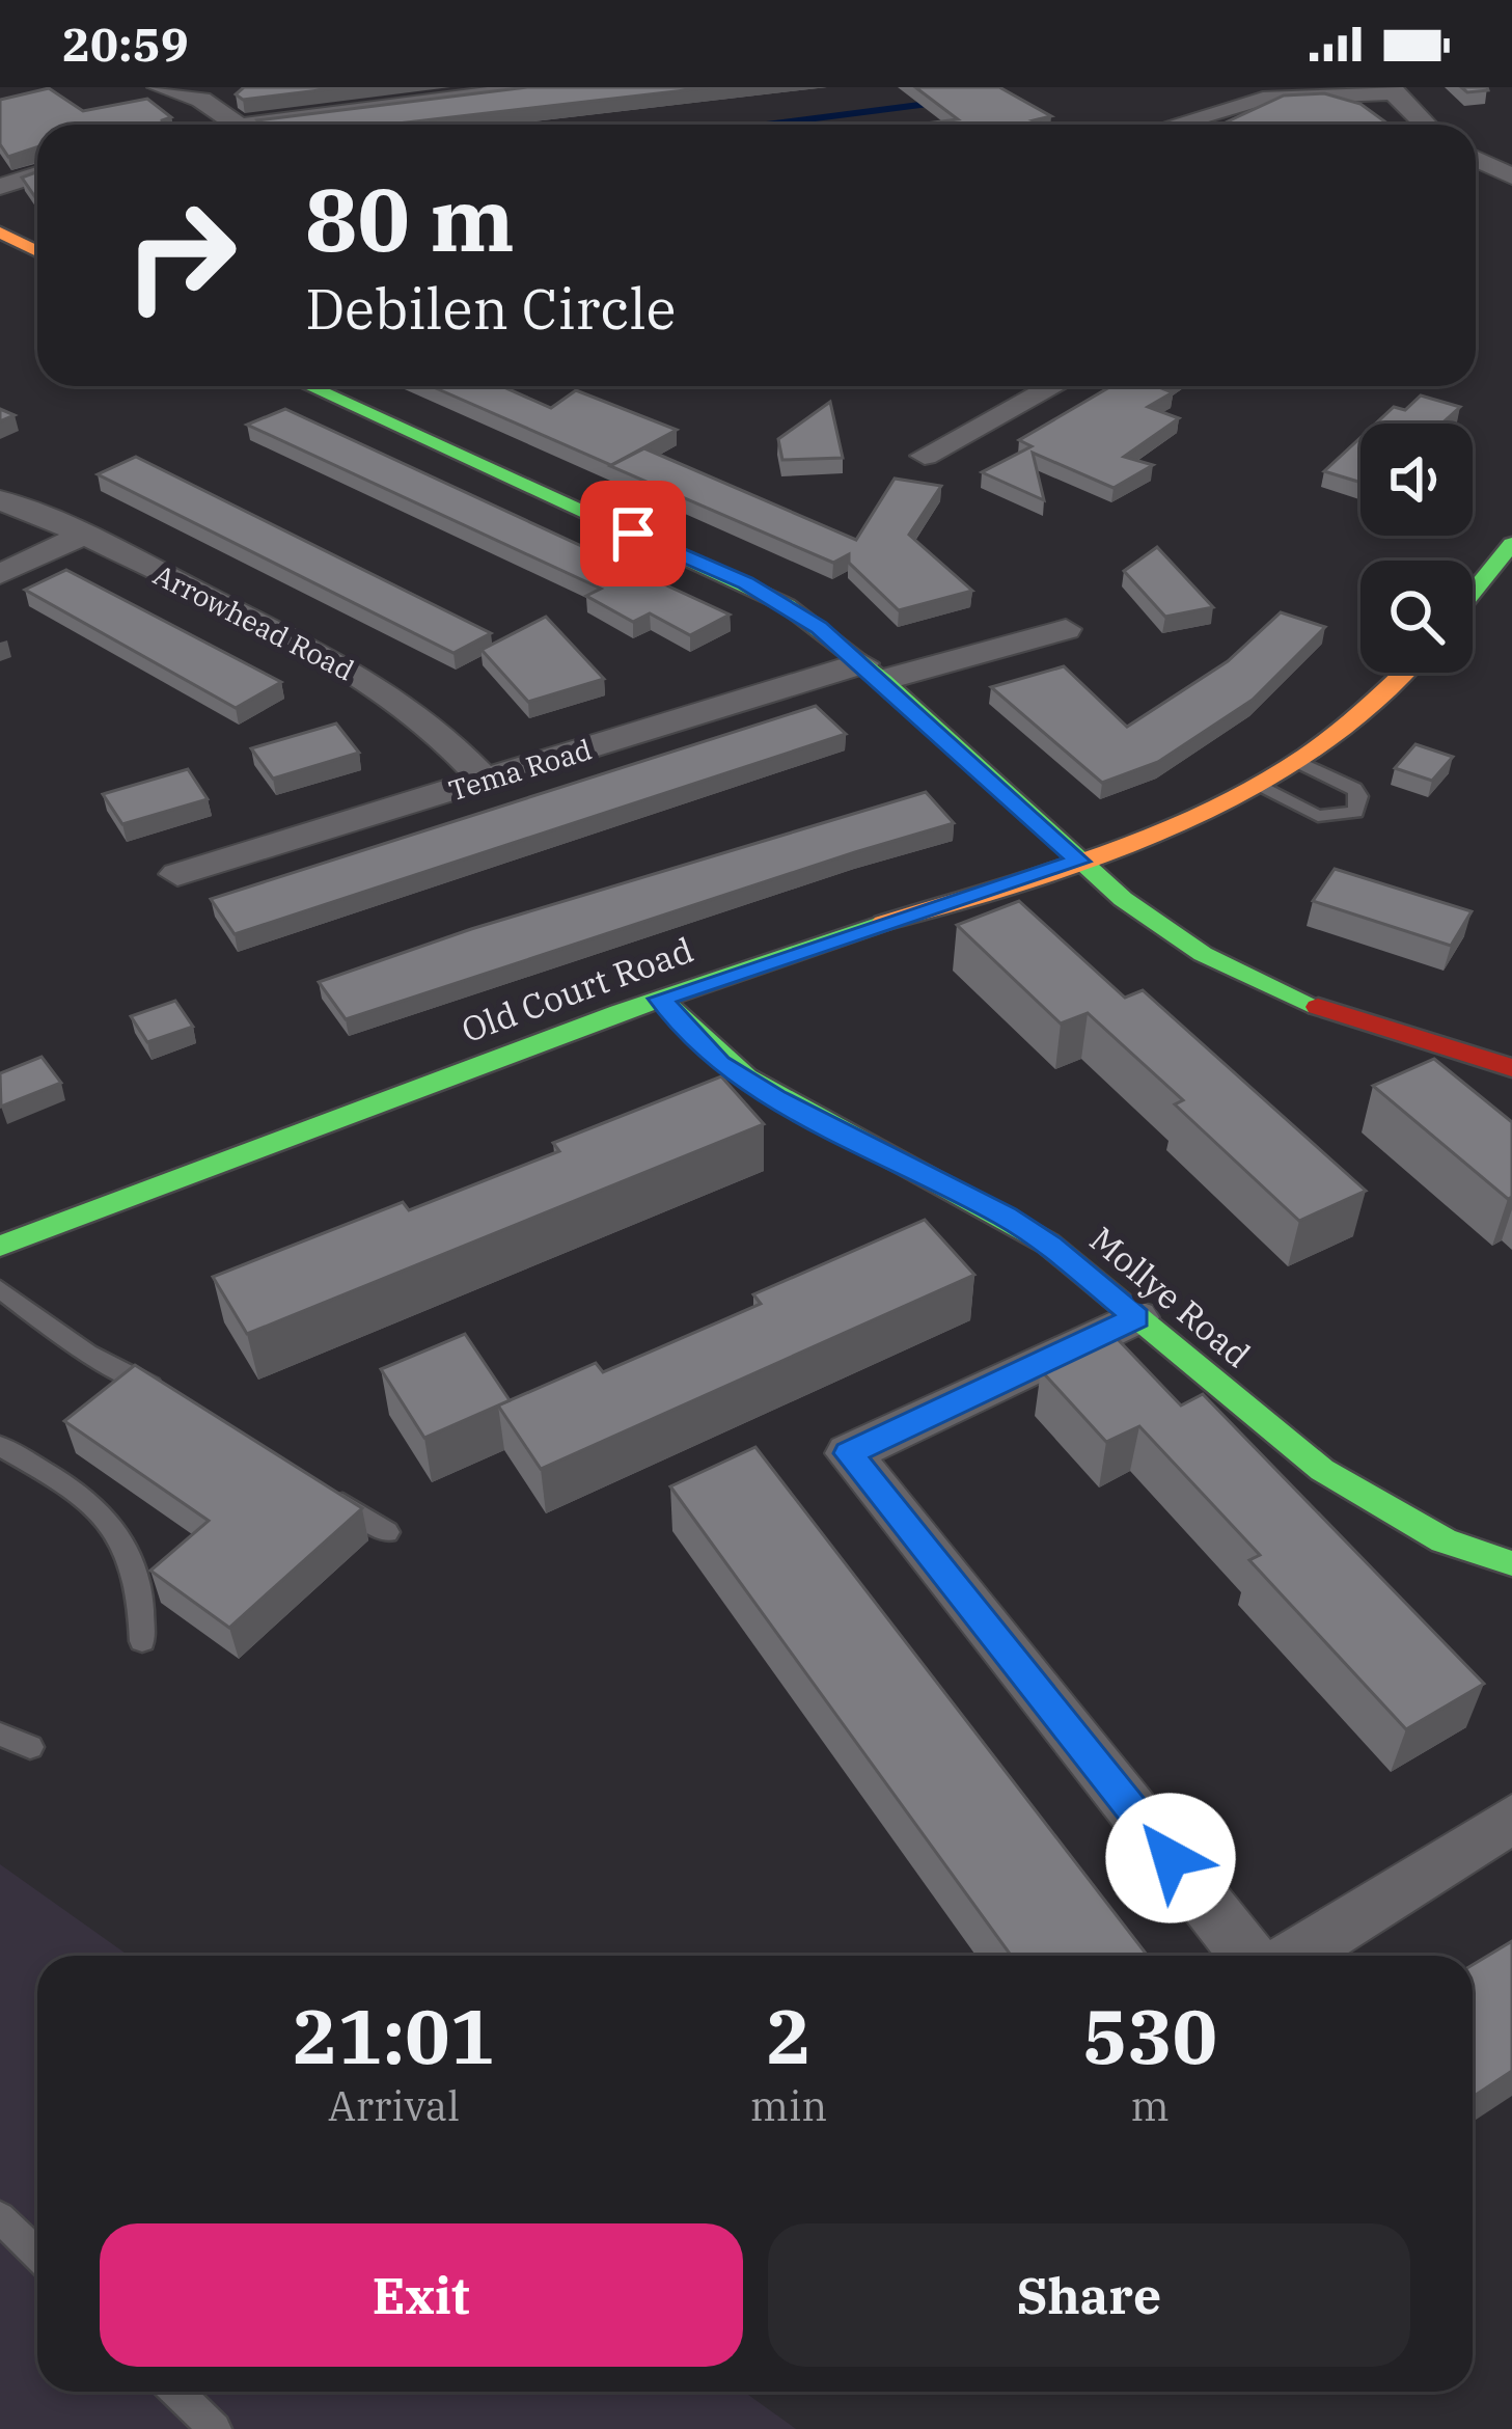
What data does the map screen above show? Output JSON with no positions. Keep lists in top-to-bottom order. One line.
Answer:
{"streets":{"street":["Arrowhead Road","Tema Road","Old Court Road","Mollye Road"]},"crossings":[["Arrowhead Road","Tema Road"],["Old Court Road","Mollye Road"]],"page":{"status":"20:59","turn":["80 m","Debilen Circle"],"eta":["21:01","Arrival","2","min","530","m"],"buttons":["Exit","Share"]}}
